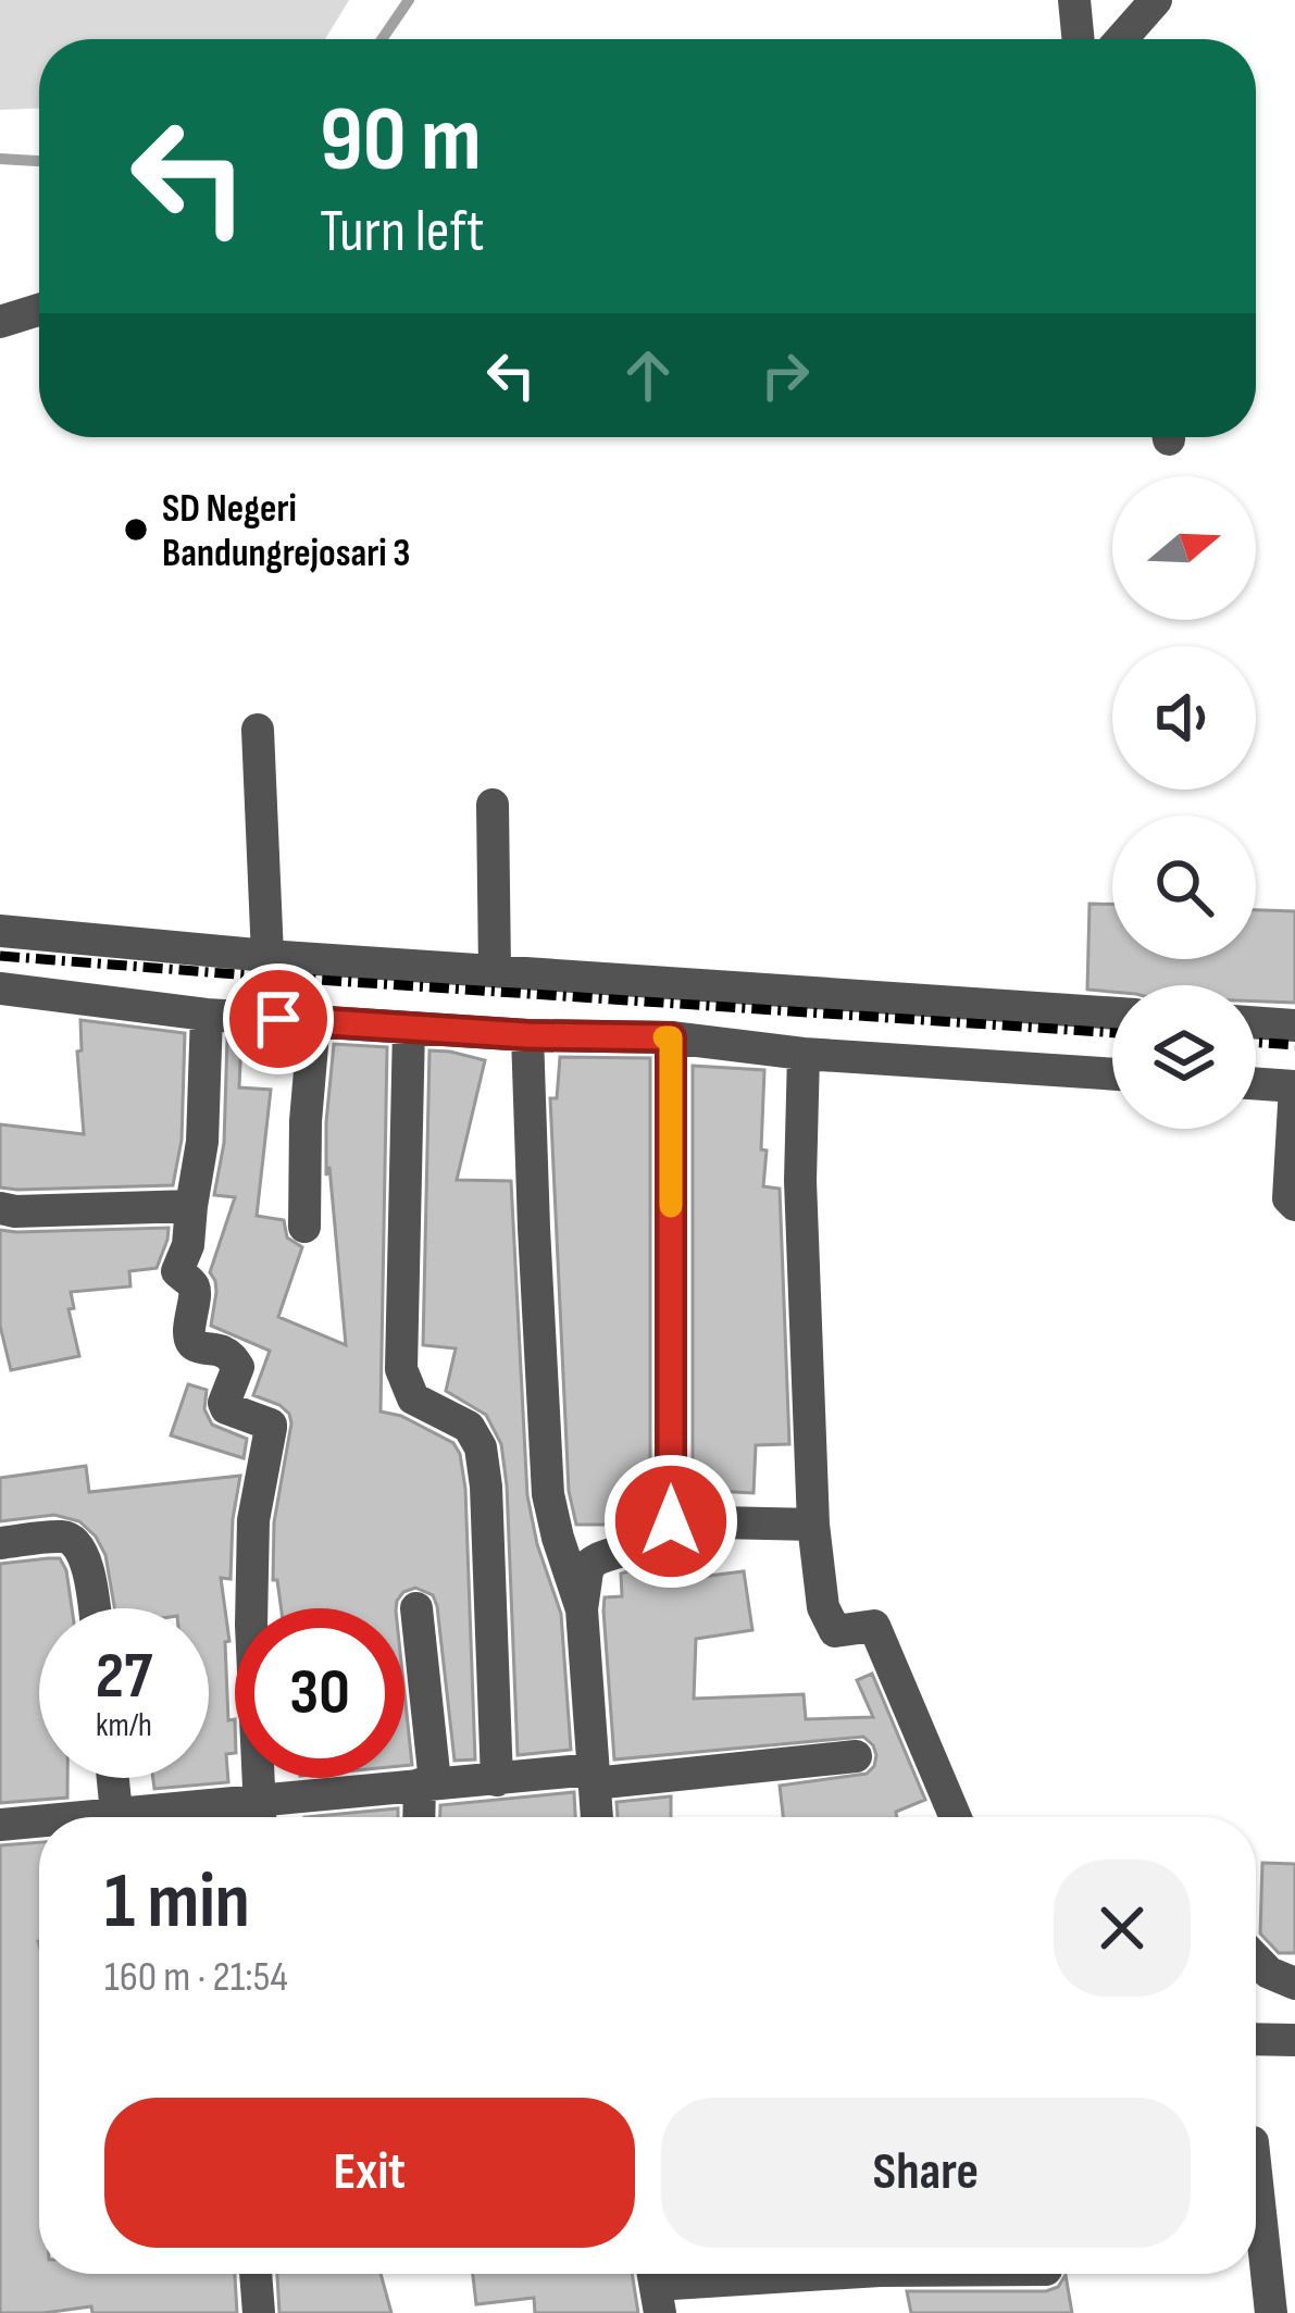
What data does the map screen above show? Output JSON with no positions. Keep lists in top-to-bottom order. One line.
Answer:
{"places":["SD Negeri Bandungrejosari 3"],"north":"right","page":{"turn":["90 m","Turn left"],"speed":"27 km/h","limit":"30","heading":["1 min","160 m · 21:54"],"buttons":["Exit","Share"]}}
